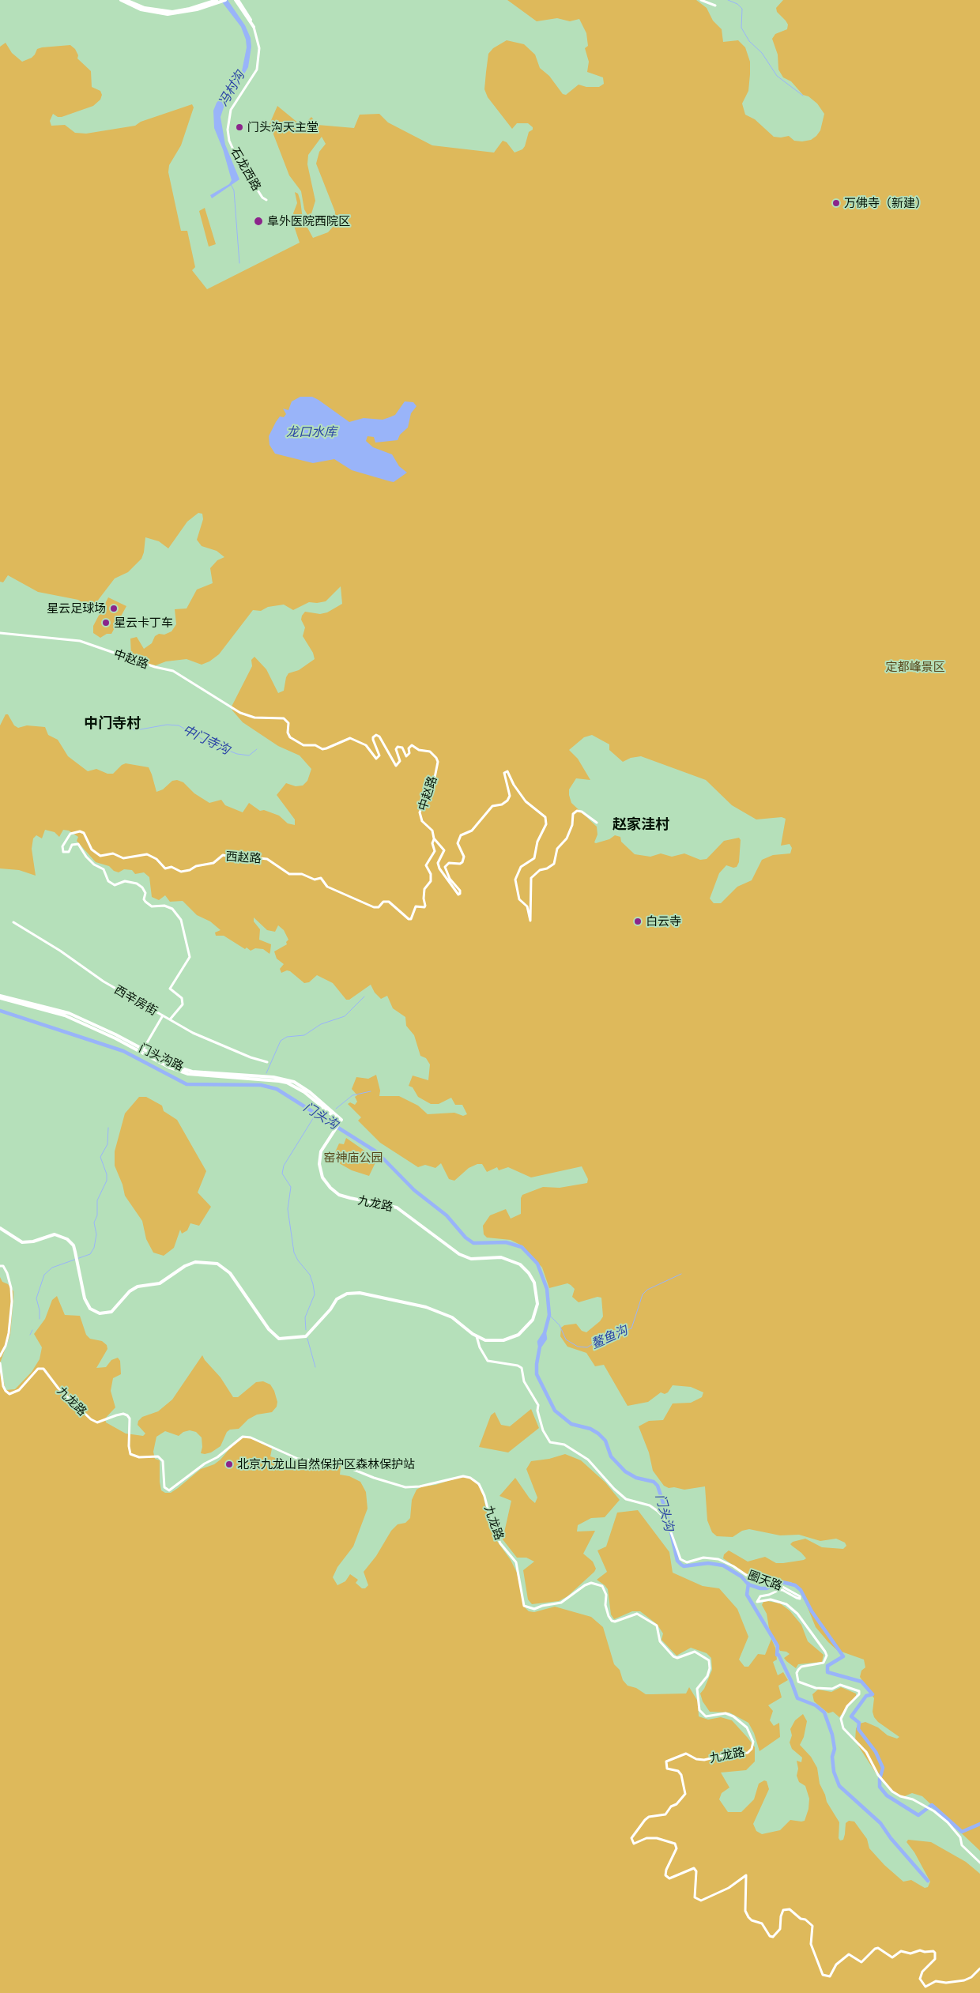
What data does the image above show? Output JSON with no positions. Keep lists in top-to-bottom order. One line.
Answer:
{"streets":{"main road":["石龙西路","门头沟路","九龙路"],"street":["中赵路","西赵路","西辛房街","圈天路"]},"crossings":[["中赵路","西赵路"],["西赵路","西辛房街"],["门头沟路","九龙路"],["九龙路","圈天路"]],"districts":["中门寺村","赵家洼村"],"water":["冯村沟","龙口水库","中门寺沟","门头沟","鳌鱼沟"],"parks":["定都峰景区","窑神庙公园"],"places":["门头沟天主堂","万佛寺（新建）","阜外医院西院区","星云足球场","星云卡丁车","白云寺","北京九龙山自然保护区森林保护站"]}
